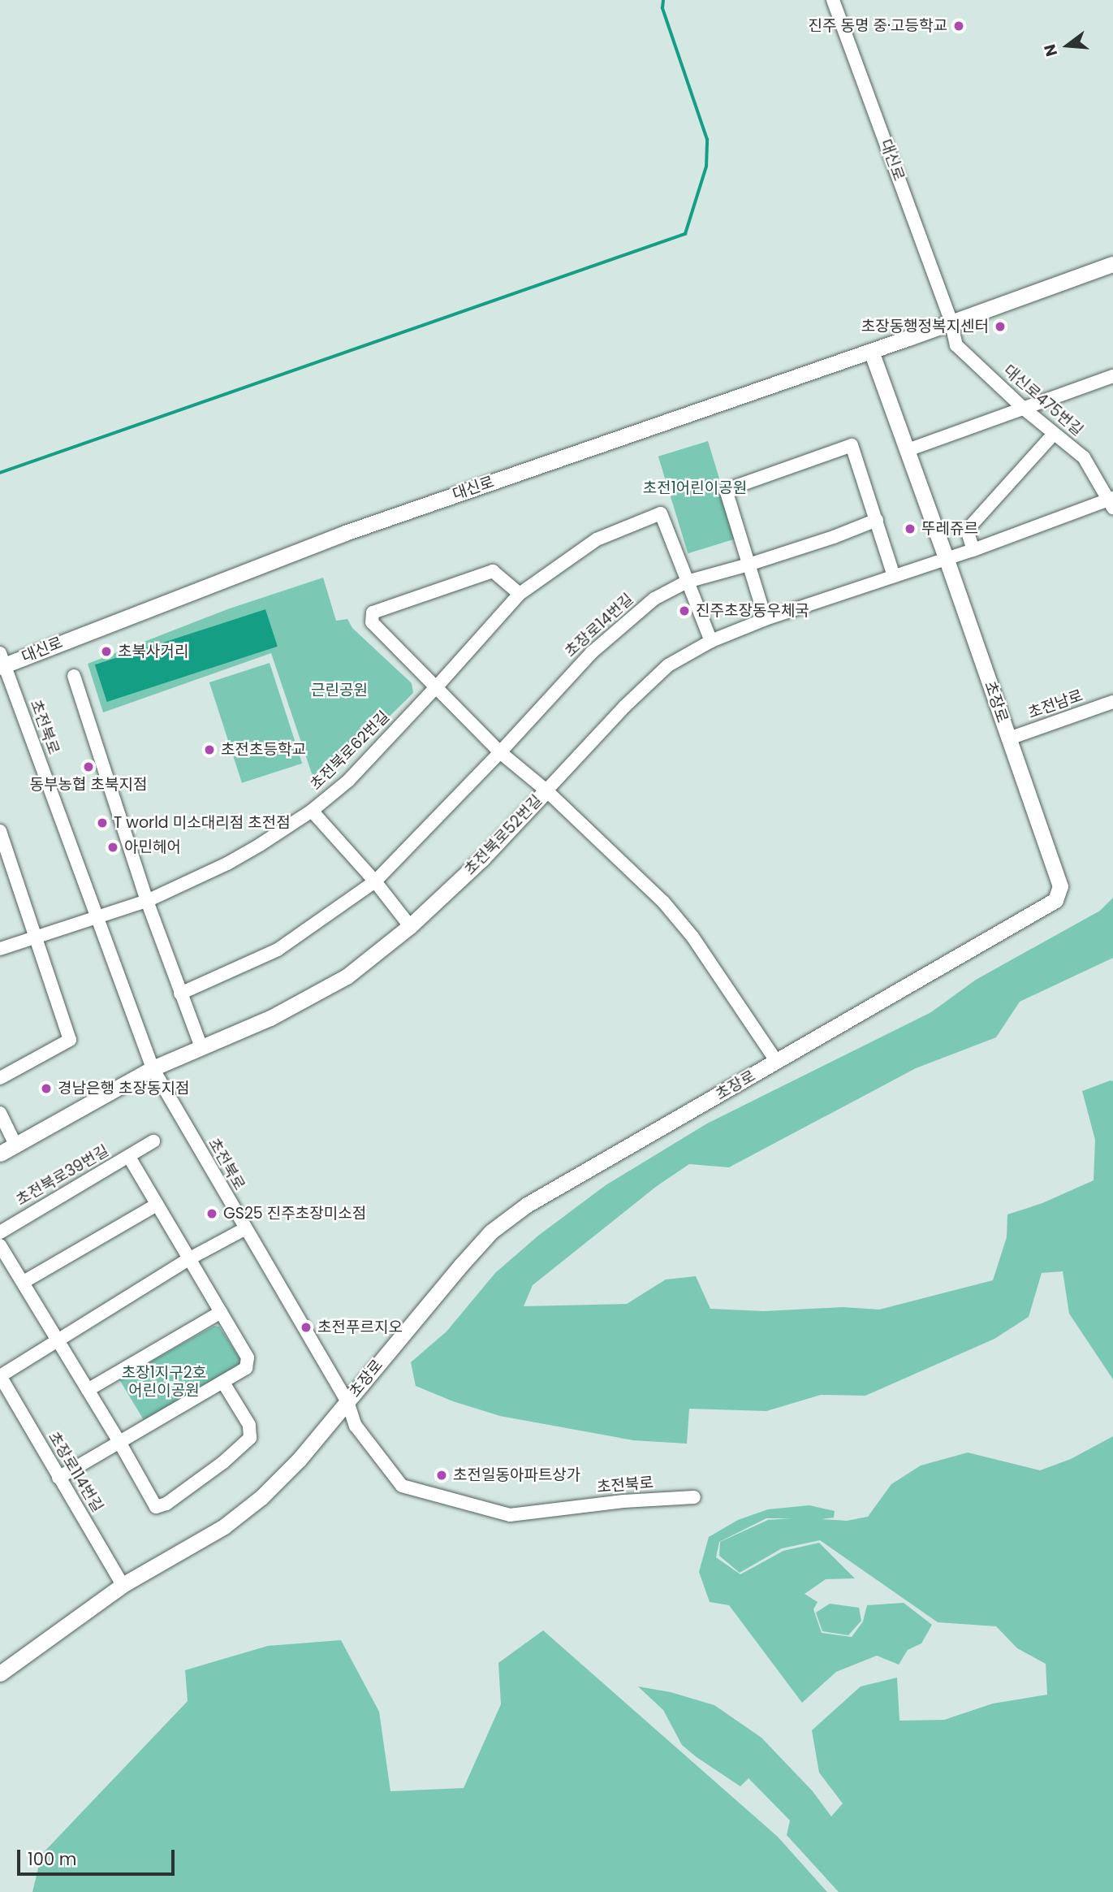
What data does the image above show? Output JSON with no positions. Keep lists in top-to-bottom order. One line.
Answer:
{"streets":{"street":["대신로","대신로475번길","초장로14번길","초장로","초전남로","초전북로","초전북로62번길","초전북로52번길","초전북로39번길","초장로114번길"]},"crossings":[["대신로","대신로475번길"],["대신로","초장로"],["대신로","초전북로"],["초장로14번길","초전북로62번길"],["초장로14번길","초전북로52번길"],["초장로","초전남로"],["초장로","초전북로"],["초장로","초장로114번길"],["초전북로","초전북로62번길"],["초전북로","초전북로52번길"],["초전북로62번길","초전북로52번길"],["초전북로39번길","초장로114번길"]],"parks":["초전1어린이공원","근린공원","초장1지구2호 어린이공원"],"places":["진주 동명 중·고등학교","초장동행정복지센터","뚜레쥬르","진주초장동우체국","초북사거리","초전초등학교","동부농협 초북지점","T world 미소대리점 초전점","아민헤어","경남은행 초장동지점","GS25 진주초장미소점","초전푸르지오","초전일동아파트상가"],"scale_bar":"100 m","north":"left"}
